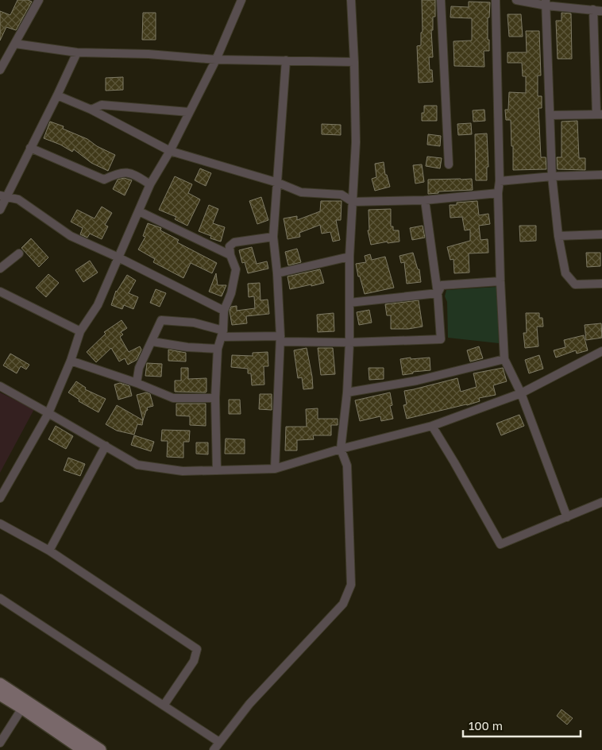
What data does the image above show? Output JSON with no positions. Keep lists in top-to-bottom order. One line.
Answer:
{"scale_bar":"100 m"}
